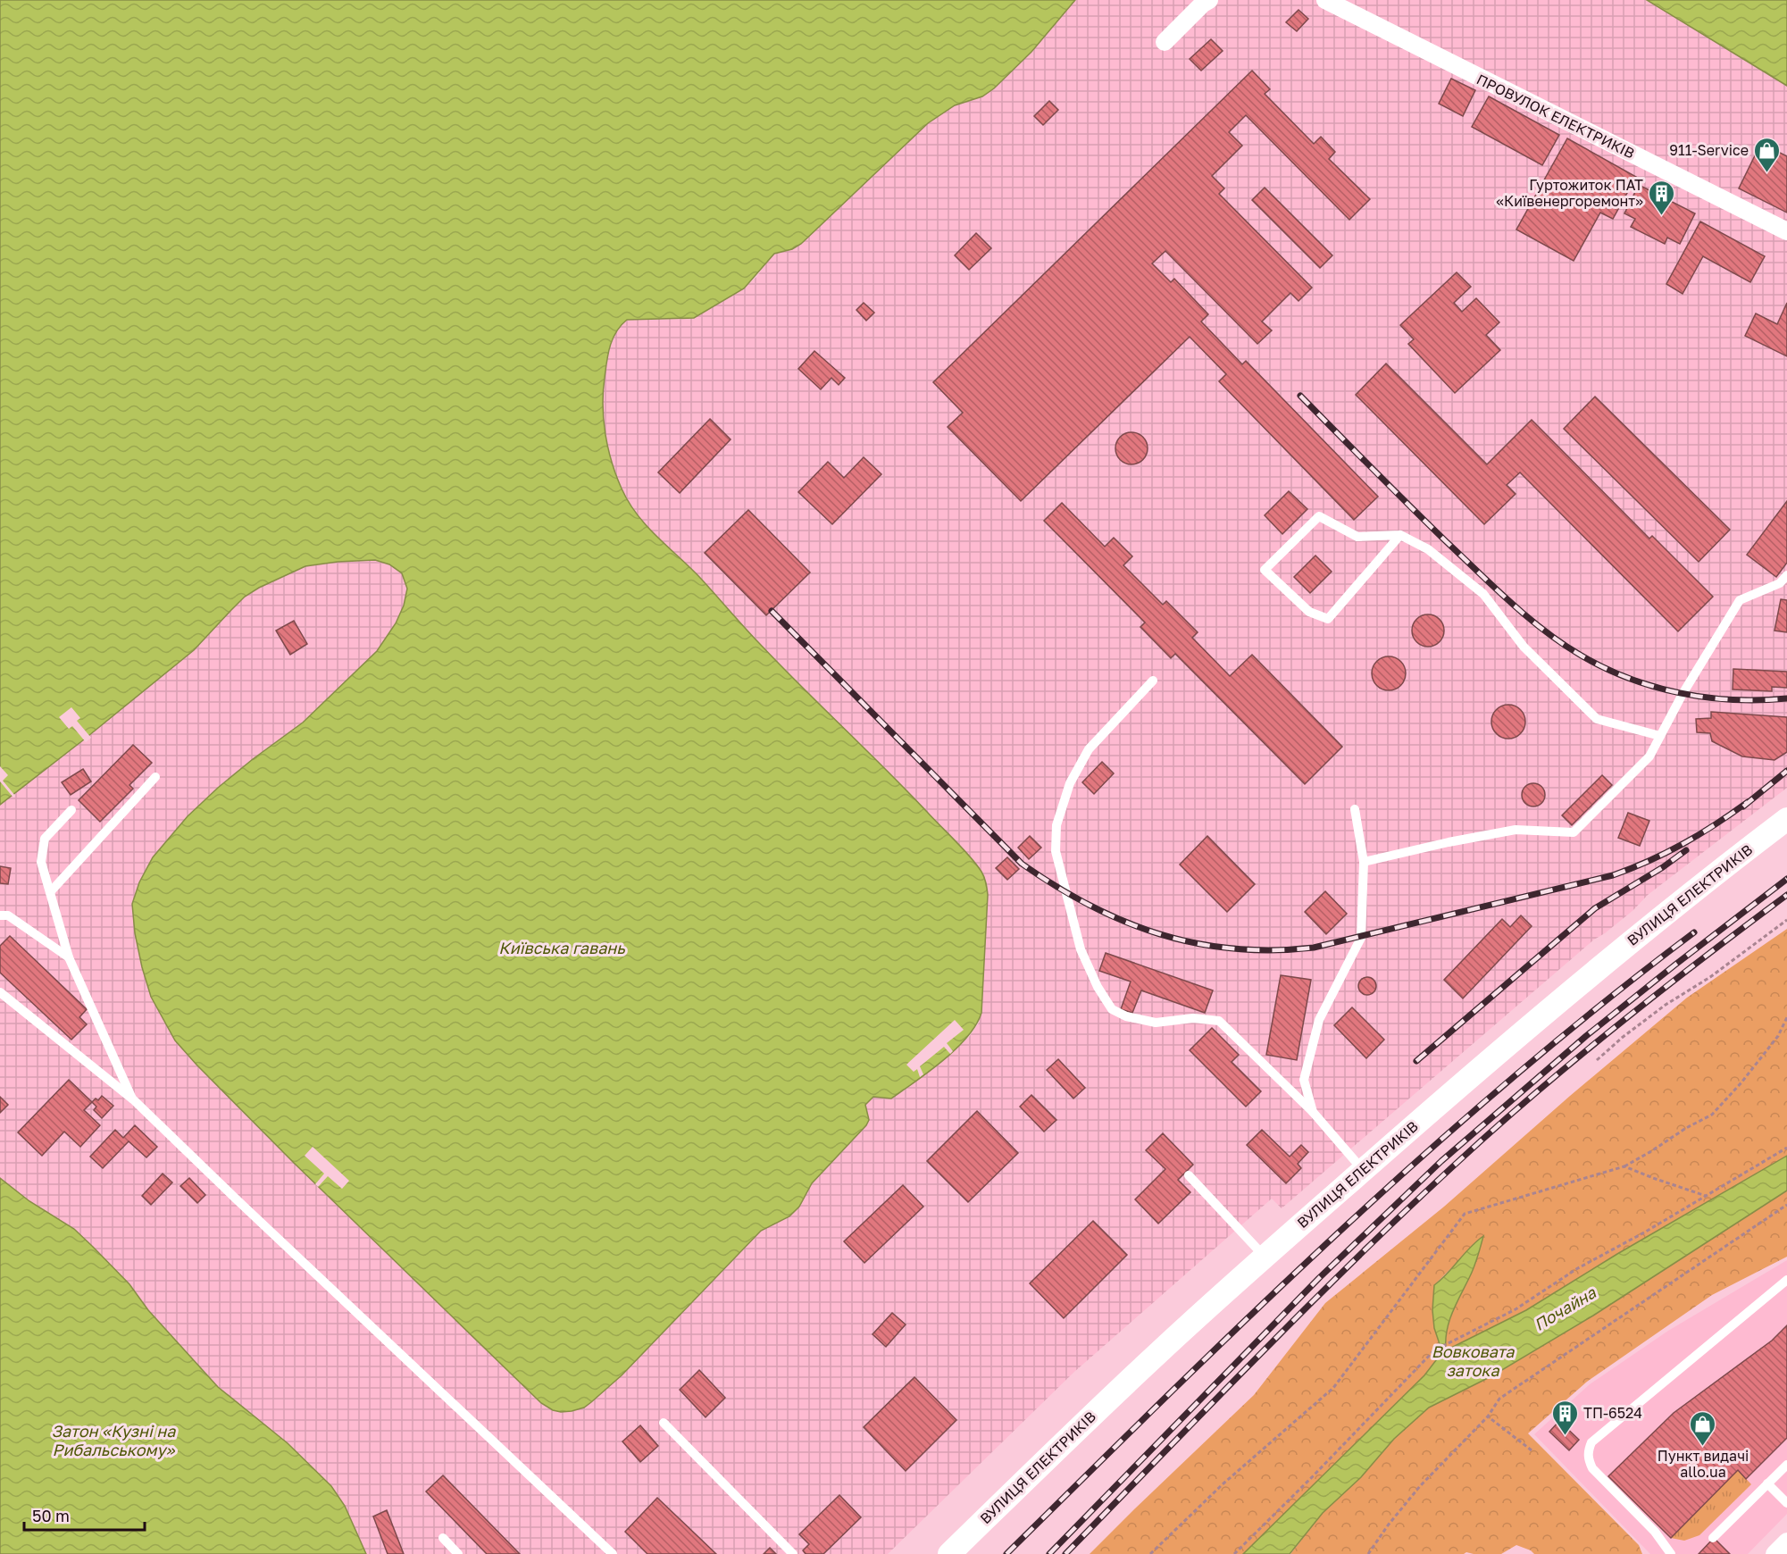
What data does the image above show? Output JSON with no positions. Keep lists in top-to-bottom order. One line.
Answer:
{"streets":{"street":["ПРОВУЛОК ЕЛЕКТРИКІВ","ВУЛИЦЯ ЕЛЕКТРИКІВ"]},"water":["Київська гавань","Почайна","Вовковата затока","Затон «Кузні на Рибальському»"],"places":{"shop":["911-Service","Пункт видачі allo.ua"],"building":["Гуртожиток ПАТ «Київенергоремонт»","ТП-6524"]},"scale_bar":"50 m"}
